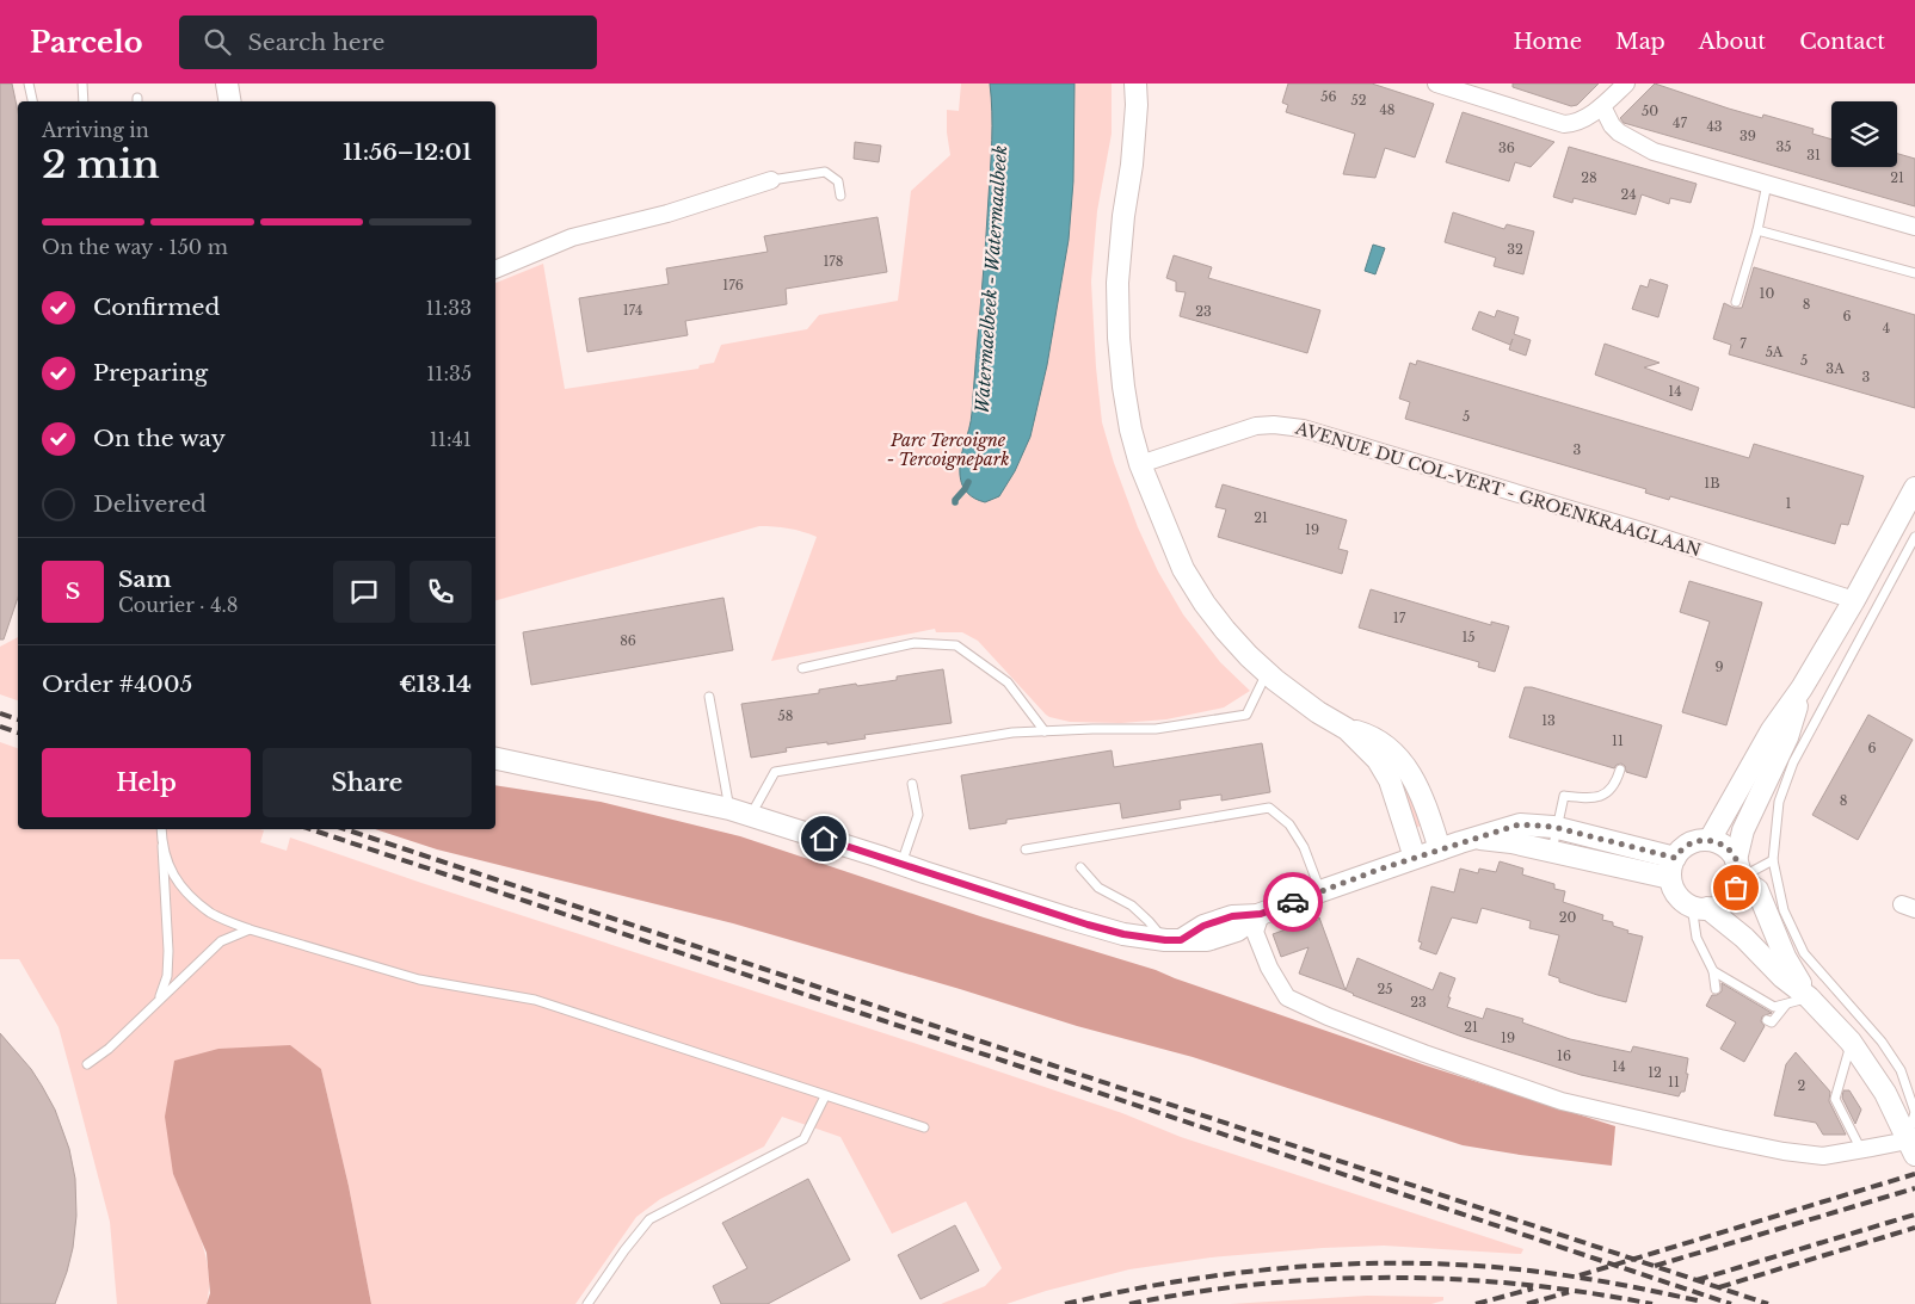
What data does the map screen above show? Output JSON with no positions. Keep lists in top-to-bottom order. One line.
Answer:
{"streets":{"street":["AVENUE DU COL-VERT - GROENKRAAGLAAN"]},"water":["Watermaelbeek - Watermaalbeek"],"parks":["Parc Tercoigne - Tercoignepark"],"house_numbers":["56","52","48","50","47","43","39","35","36","31","28","21","24","32","178","176","10","8","174","23","6","4","7","5A","5","3A","3","14","5","3","1B","1","21","19","17","15","86","9","58","13","11","6","8","20","25","23","21","19","16","14","12","11","2"],"page":{"header":"Parcelo","search":"Search here","nav":["Home","Map","About","Contact"],"heading":["2 min","Arriving in","11:56–12:01"],"panel":["Sam","Courier · 4.8","Order #4005","€13.14"],"bar":"On the way · 150 m","list":[["Confirmed","11:33"],["Preparing","11:35"],["On the way","11:41"],"Delivered"],"round":"S","buttons":["Help","Share"]}}
